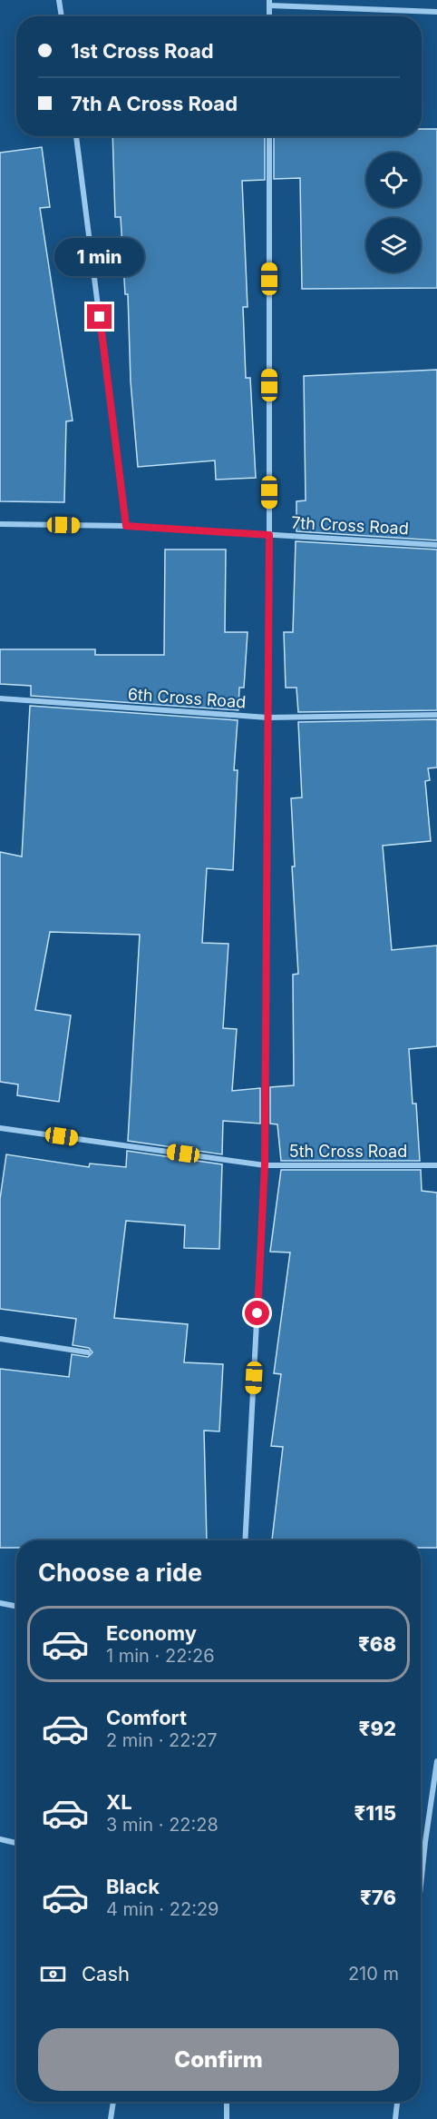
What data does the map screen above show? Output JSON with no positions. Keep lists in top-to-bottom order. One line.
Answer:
{"streets":{"street":["7th Cross Road","6th Cross Road","5th Cross Road"]},"page":{"banner":["1st Cross Road","7th A Cross Road"],"bubble":"1 min","heading":"Choose a ride","list":[{"name":"Economy","note":"1 min · 22:26","value":"₹68"},{"name":"Comfort","note":"2 min · 22:27","value":"₹92"},{"name":"XL","note":"3 min · 22:28","value":"₹115"},{"name":"Black","note":"4 min · 22:29","value":"₹76"}],"pay":["Cash","210 m"],"buttons":"Confirm"}}
